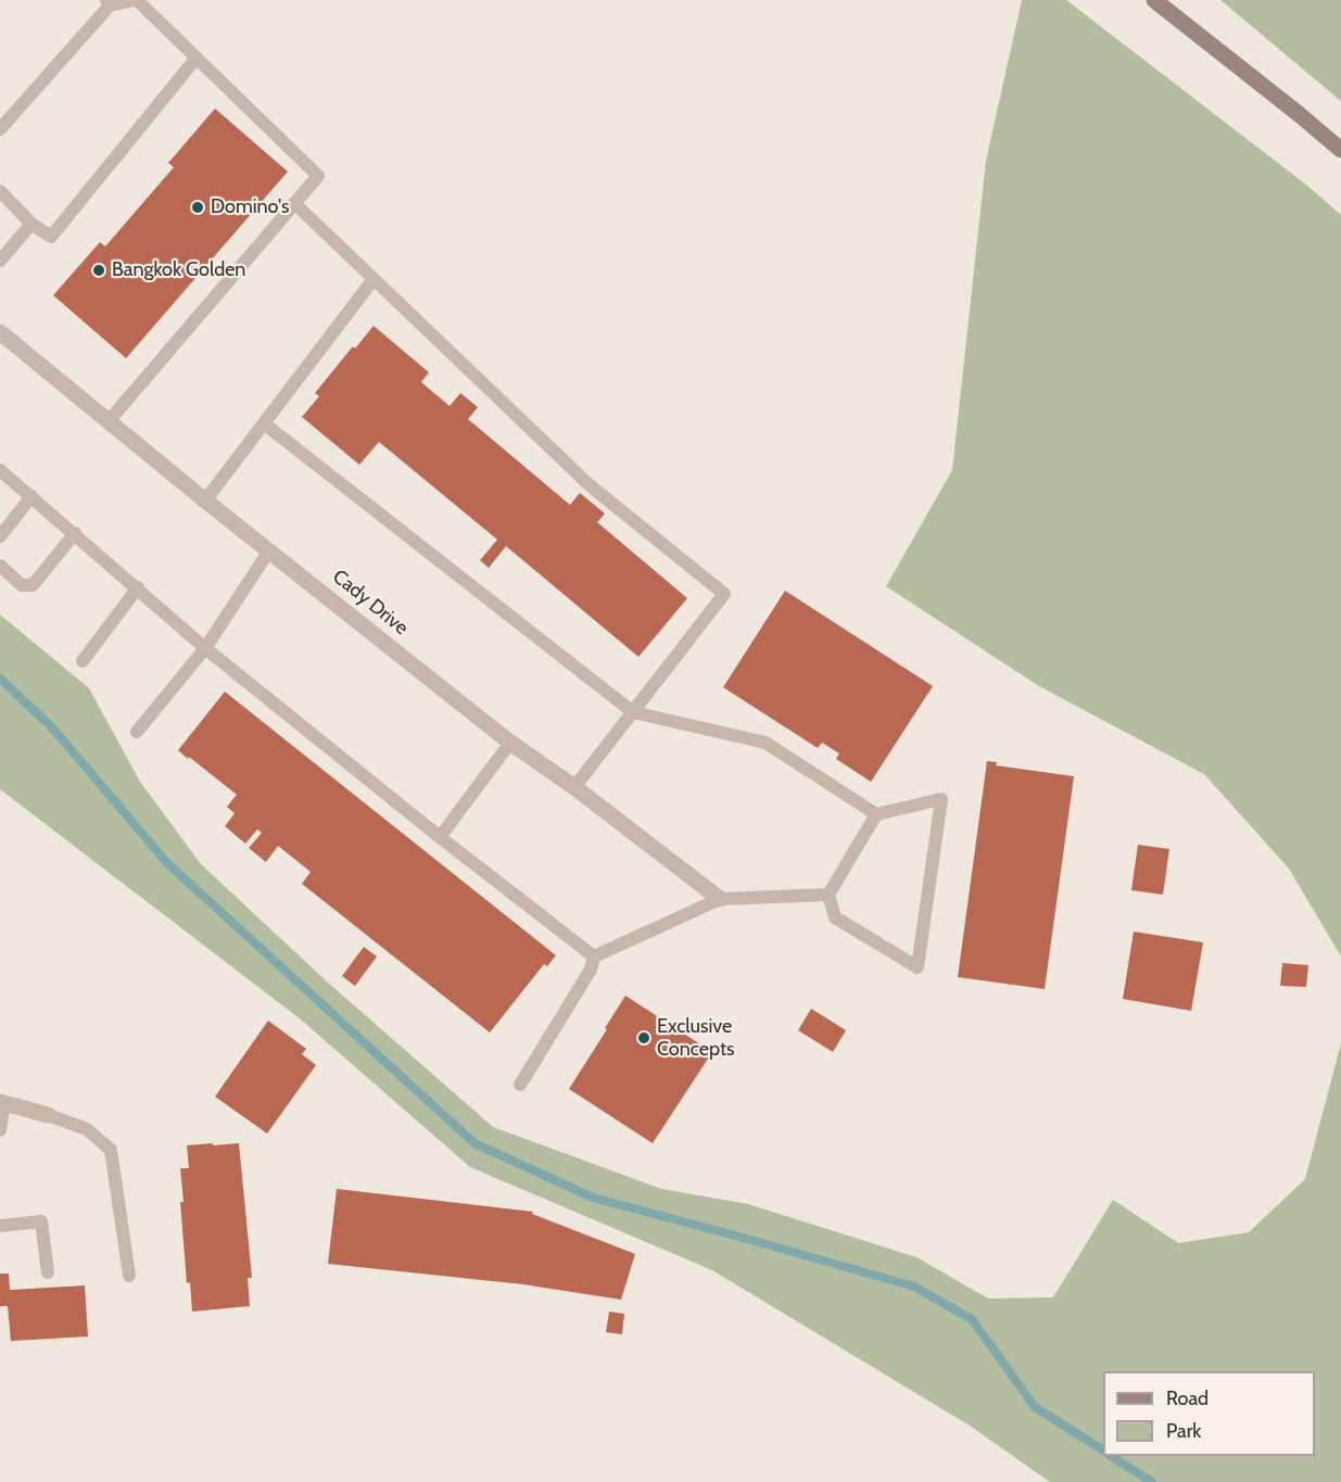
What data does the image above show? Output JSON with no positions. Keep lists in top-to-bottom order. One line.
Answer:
{"streets":{"street":["Cady Drive"]},"places":["Domino's","Bangkok Golden","Exclusive Concepts"],"legend":["Road","Park"]}
